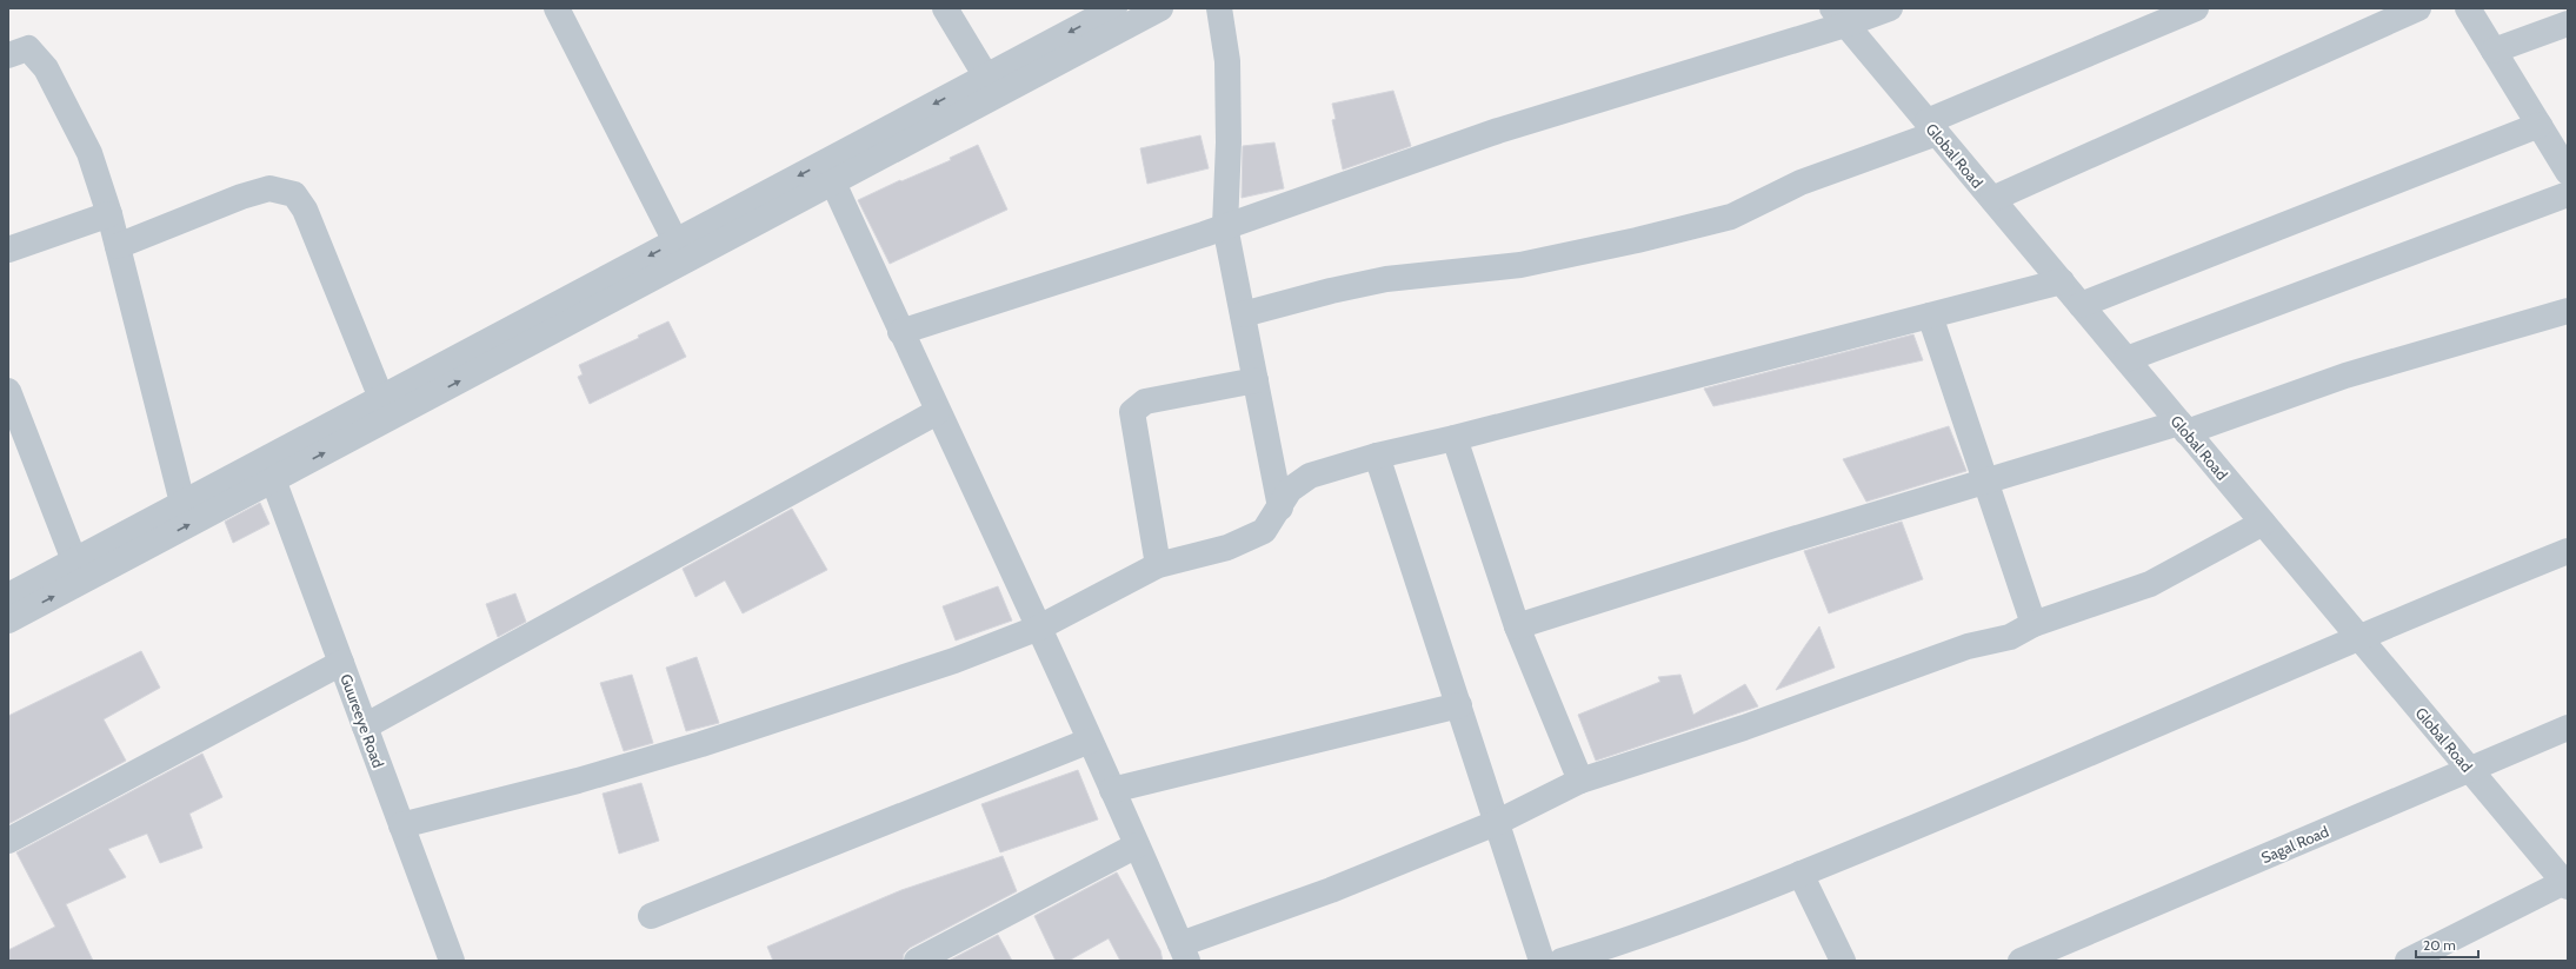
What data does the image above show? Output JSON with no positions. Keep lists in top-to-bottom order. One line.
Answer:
{"streets":{"street":["Global Road","Guureeye Road","Sagal Road"]},"crossings":[["Global Road","Sagal Road"]],"scale_bar":"20 m"}
